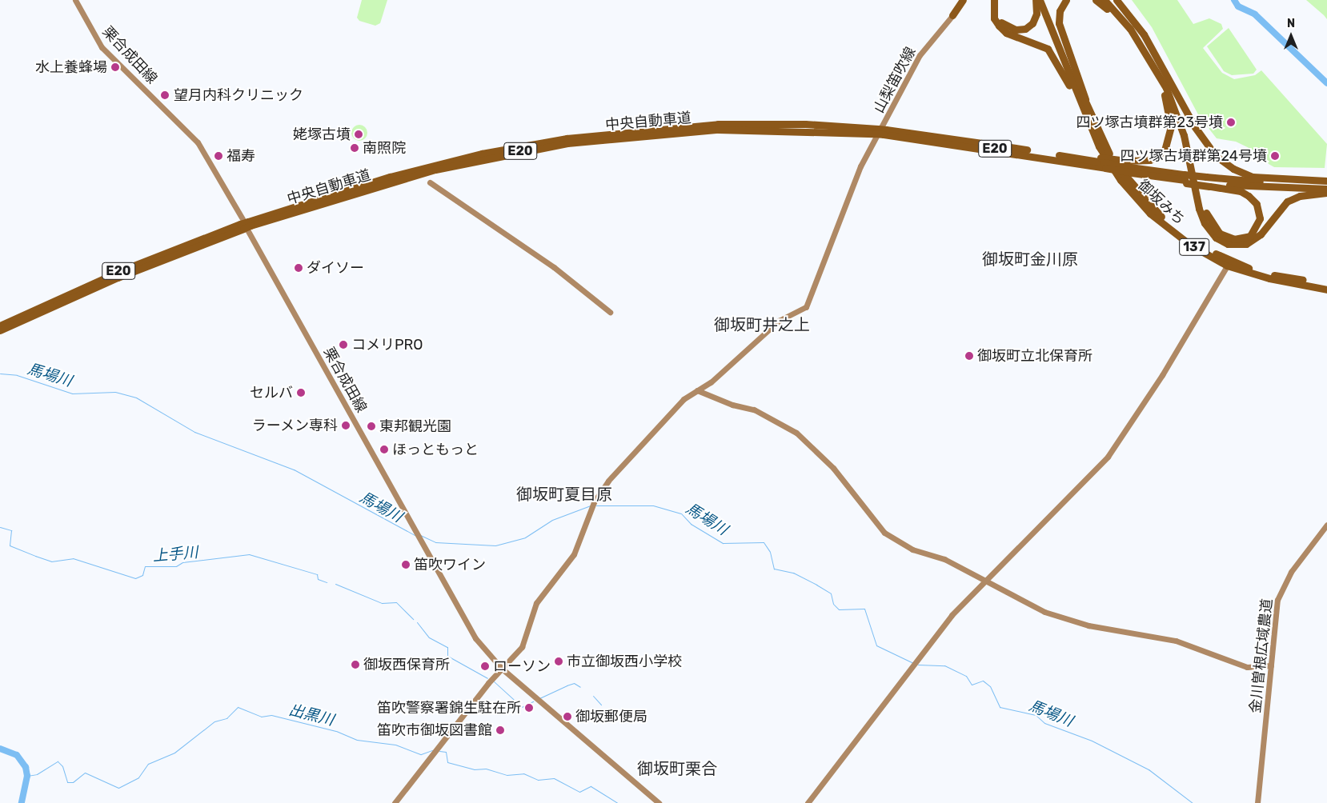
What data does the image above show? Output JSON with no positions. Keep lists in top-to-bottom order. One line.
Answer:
{"streets":{"highway":["中央自動車道","E20","御坂みち","137"],"street":["栗合成田線","山梨笛吹線","金川曽根広域農道"]},"crossings":[["栗合成田線","山梨笛吹線"],["栗合成田線","中央自動車道"]],"districts":["御坂町金川原","御坂町井之上","御坂町夏目原","御坂町栗合"],"water":["馬場川","上手川","出黒川"],"places":["水上養蜂場","望月内科クリニック","四ツ塚古墳群第23号墳","姥塚古墳","南照院","福寿","四ツ塚古墳群第24号墳","ダイソー","コメリPRO","御坂町立北保育所","セルバ","ラーメン専科","東邦観光園","ほっともっと","笛吹ワイン","市立御坂西小学校","御坂西保育所","ローソン","笛吹警察署錦生駐在所","御坂郵便局","笛吹市御坂図書館"],"north":"top"}
